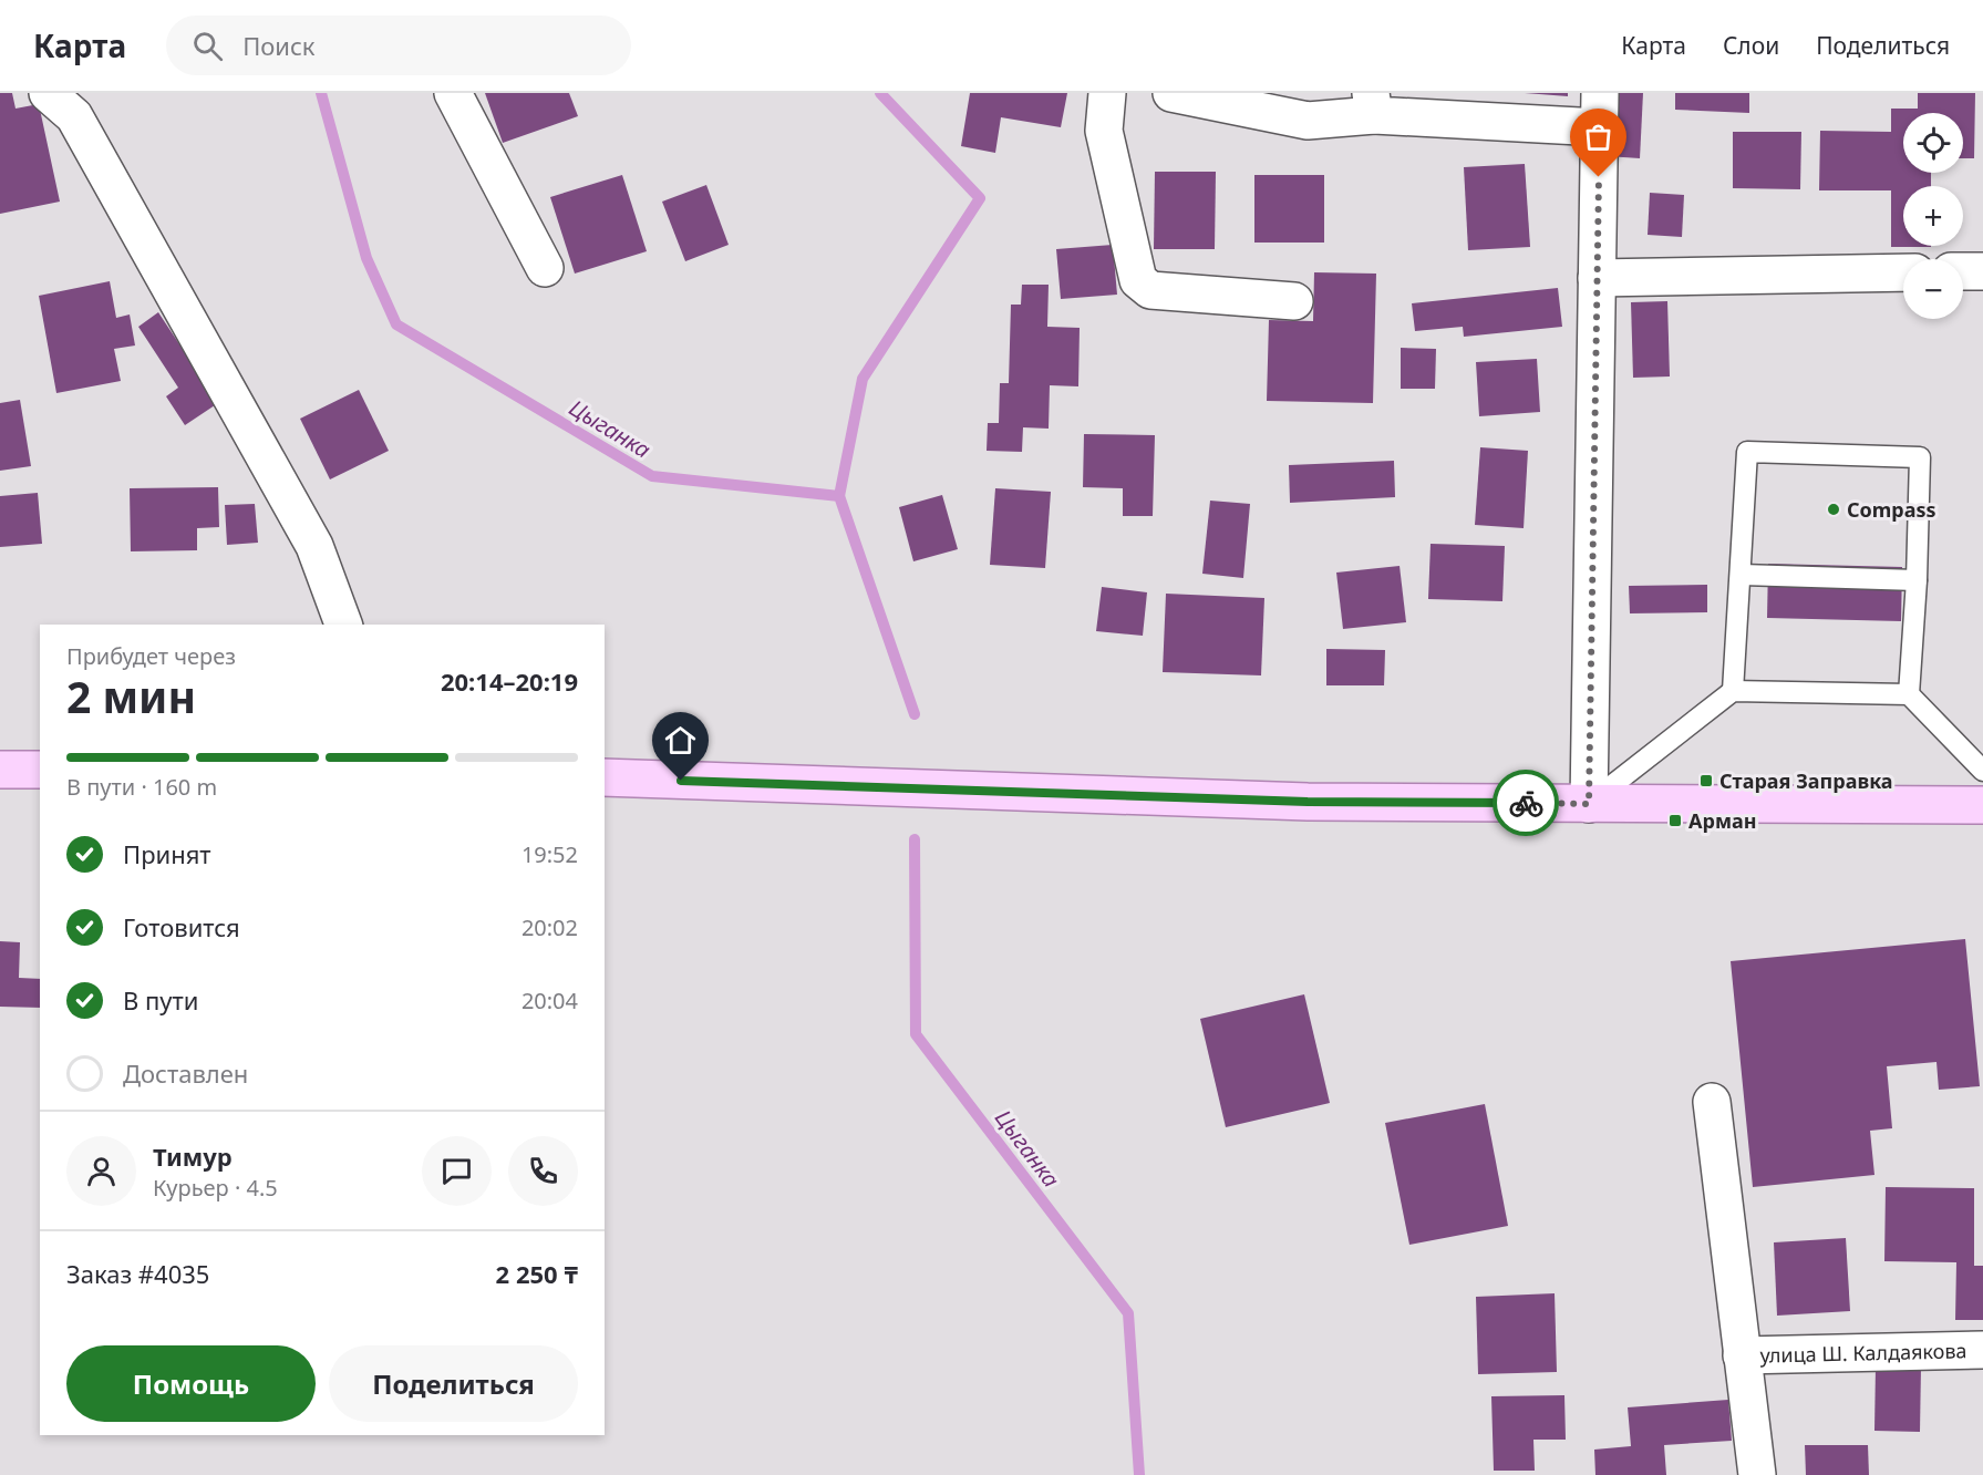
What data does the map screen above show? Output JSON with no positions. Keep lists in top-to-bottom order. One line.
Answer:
{"streets":{"street":["улица Ш. Калдаякова"]},"water":["Цыганка"],"places":{"other":["Compass"],"transit":["Старая Заправка","Арман"]},"page":{"header":"Карта","search":"Поиск","nav":["Карта","Слои","Поделиться"],"map_buttons":["+","−"],"heading":["2 мин","Прибудет через","20:14–20:19"],"panel":["Тимур","Курьер · 4.5","Заказ #4035","2 250 ₸"],"bar":"В пути · 160 m","list":[["Принят","19:52"],["Готовится","20:02"],["В пути","20:04"],"Доставлен"],"buttons":["Помощь","Поделиться"]}}
